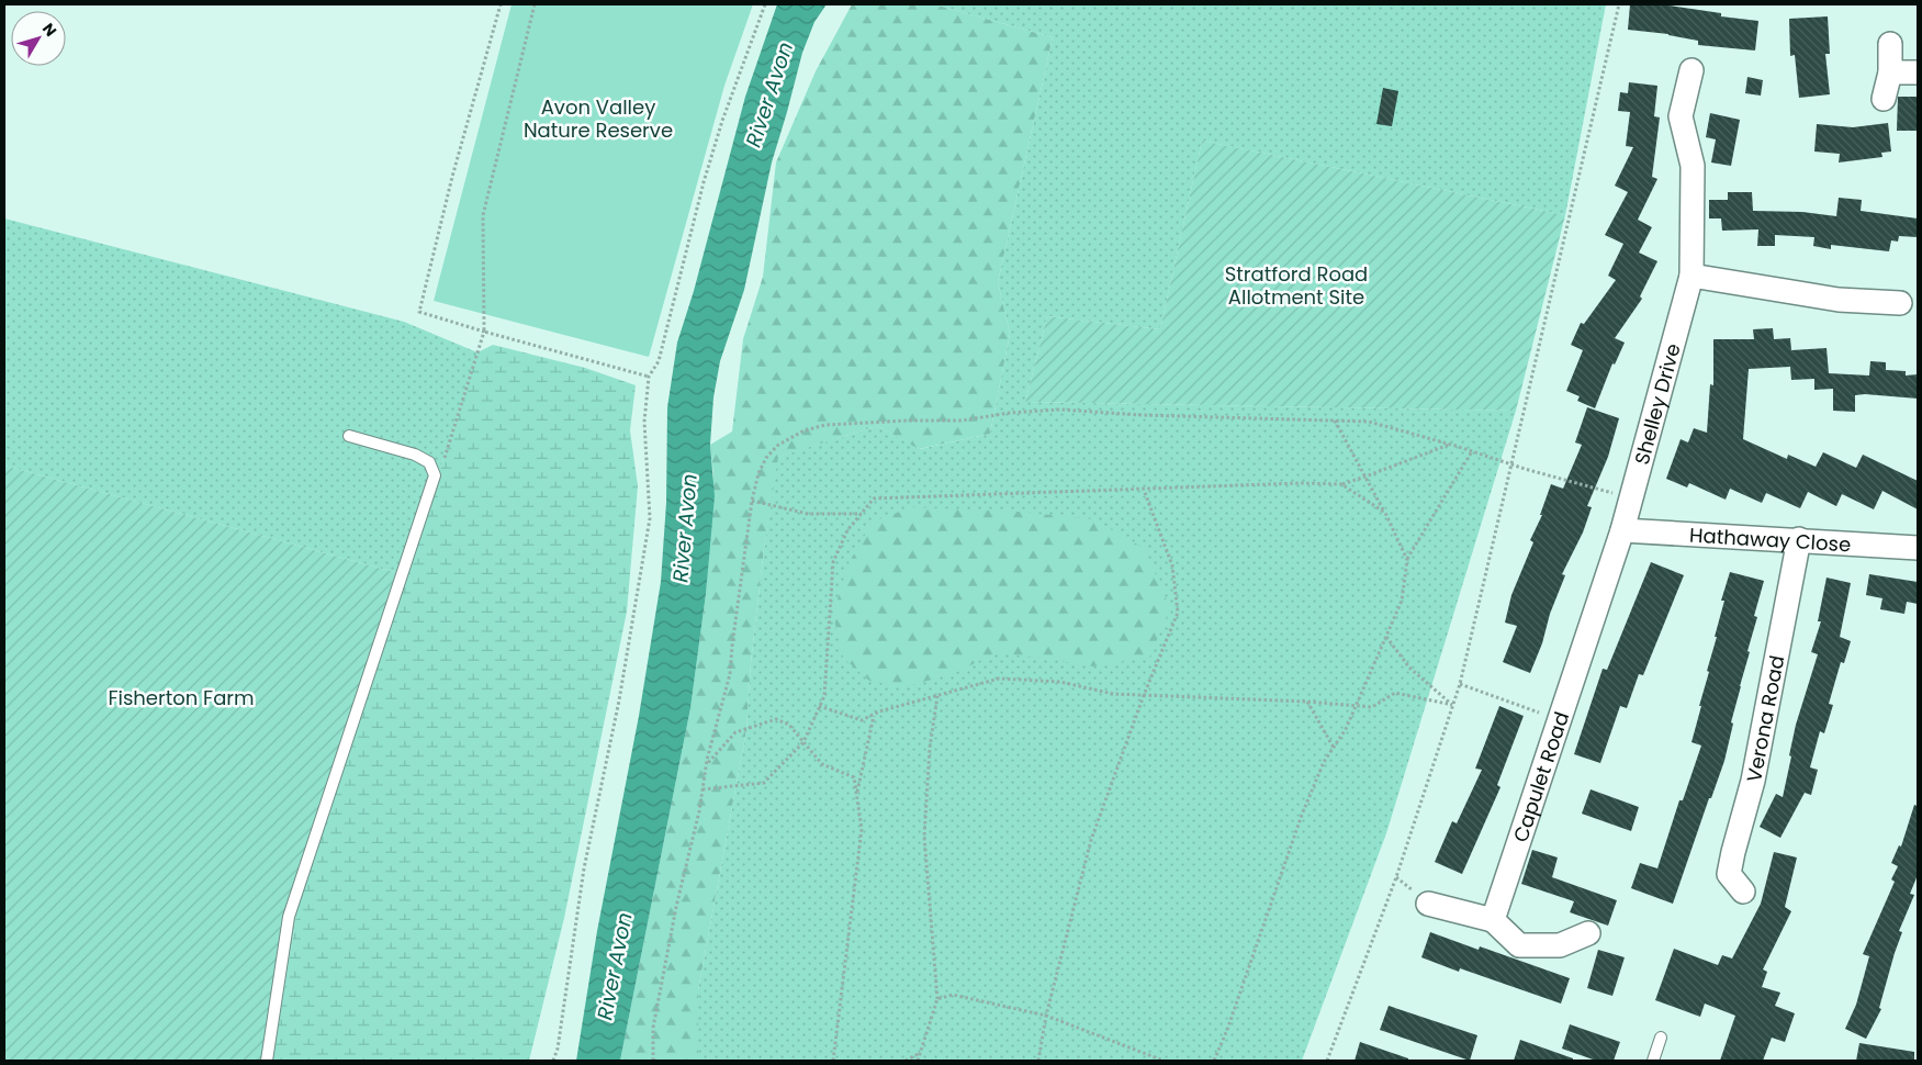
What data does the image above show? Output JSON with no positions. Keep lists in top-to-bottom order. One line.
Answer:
{"streets":{"street":["Shelley Drive","Hathaway Close","Verona Road","Capulet Road"]},"crossings":[["Shelley Drive","Hathaway Close"],["Shelley Drive","Capulet Road"],["Hathaway Close","Verona Road"],["Hathaway Close","Capulet Road"]],"water":["River Avon"],"parks":["Avon Valley Nature Reserve","Stratford Road Allotment Site","Fisherton Farm"],"north":"top right"}
